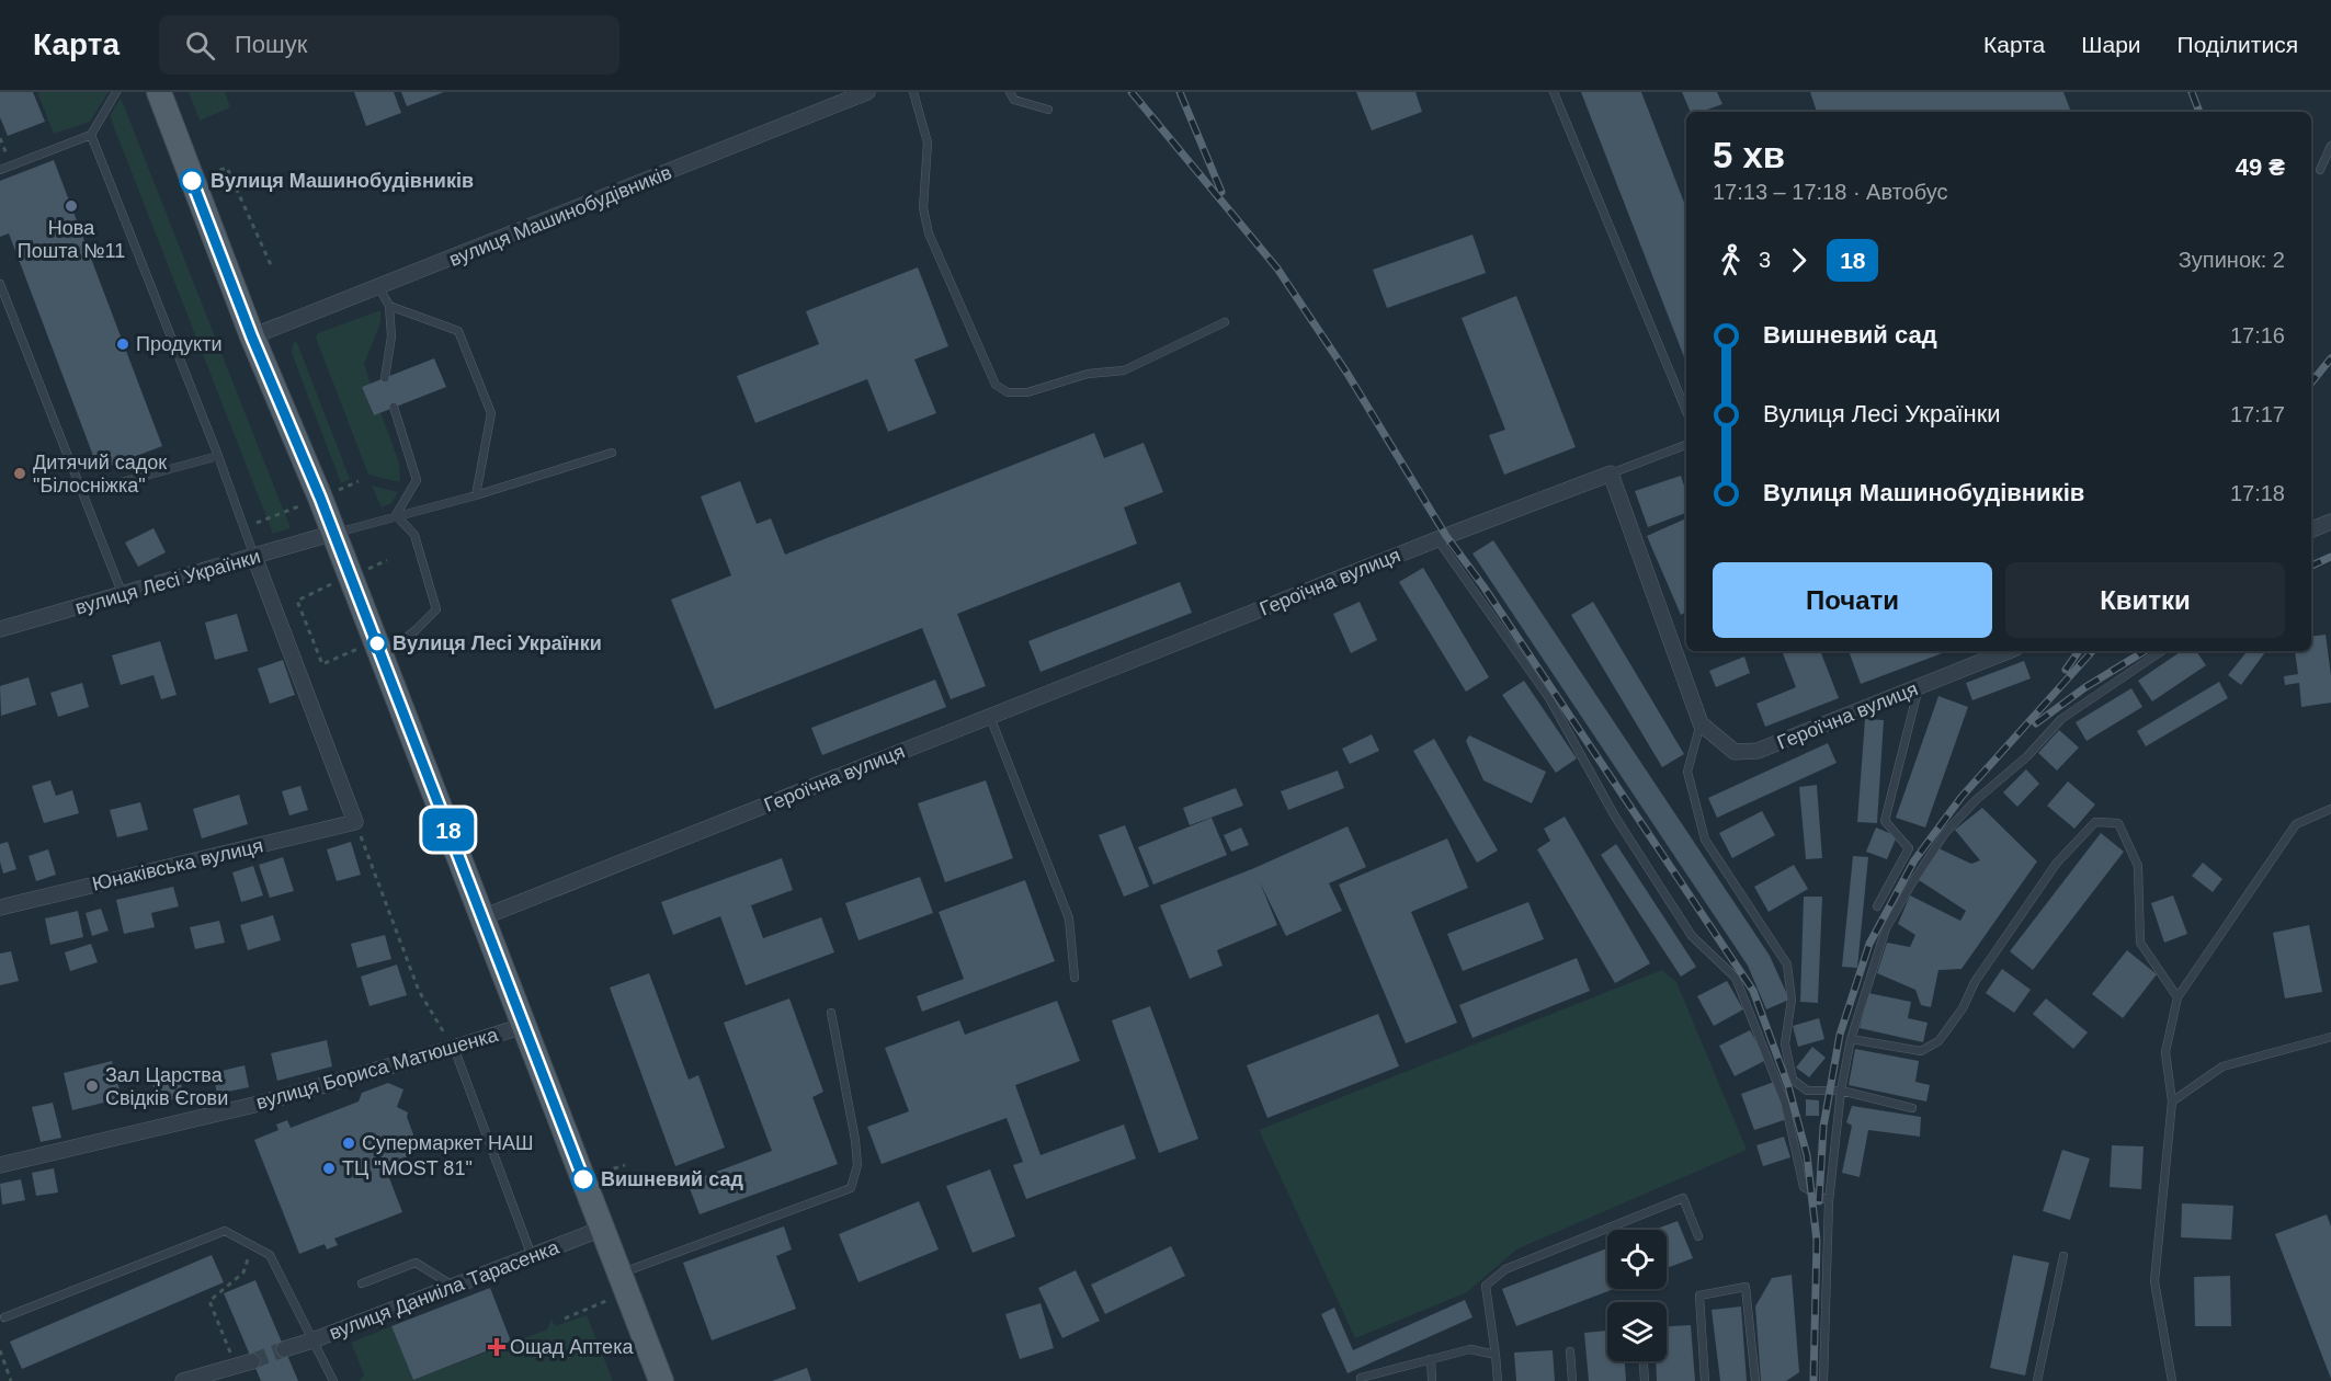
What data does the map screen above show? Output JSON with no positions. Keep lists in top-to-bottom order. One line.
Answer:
{"streets":{"street":["вулиця Машинобудівників","вулиця Лесі Українки","Героїчна вулиця","Юнаківська вулиця","вулиця Бориса Матюшенка","вулиця Даниіла Тарасенка"]},"places":{"other":["Вулиця Машинобудівників","Нова Пошта №11","Продукти","Дитячий садок \"Білосніжка\"","Вулиця Лесі Українки","Зал Царства Свідків Єгови","Супермаркет НАШ","ТЦ \"MOST 81\"","Вишневий сад"],"health":["Ощад Аптека"]},"lines":["bus line 18"],"page":{"header":"Карта","search":"Пошук","nav":["Карта","Шари","Поділитися"],"on_map":"18","heading":["5 хв","17:13 – 17:18 · Автобус","49 ₴"],"legs":["3","18","Зупинок: 2"],"list":[{"name":"Вишневий сад","value":"17:16"},{"name":"Вулиця Лесі Українки","value":"17:17"},{"name":"Вулиця Машинобудівників","value":"17:18"}],"buttons":["Почати","Квитки"]}}
